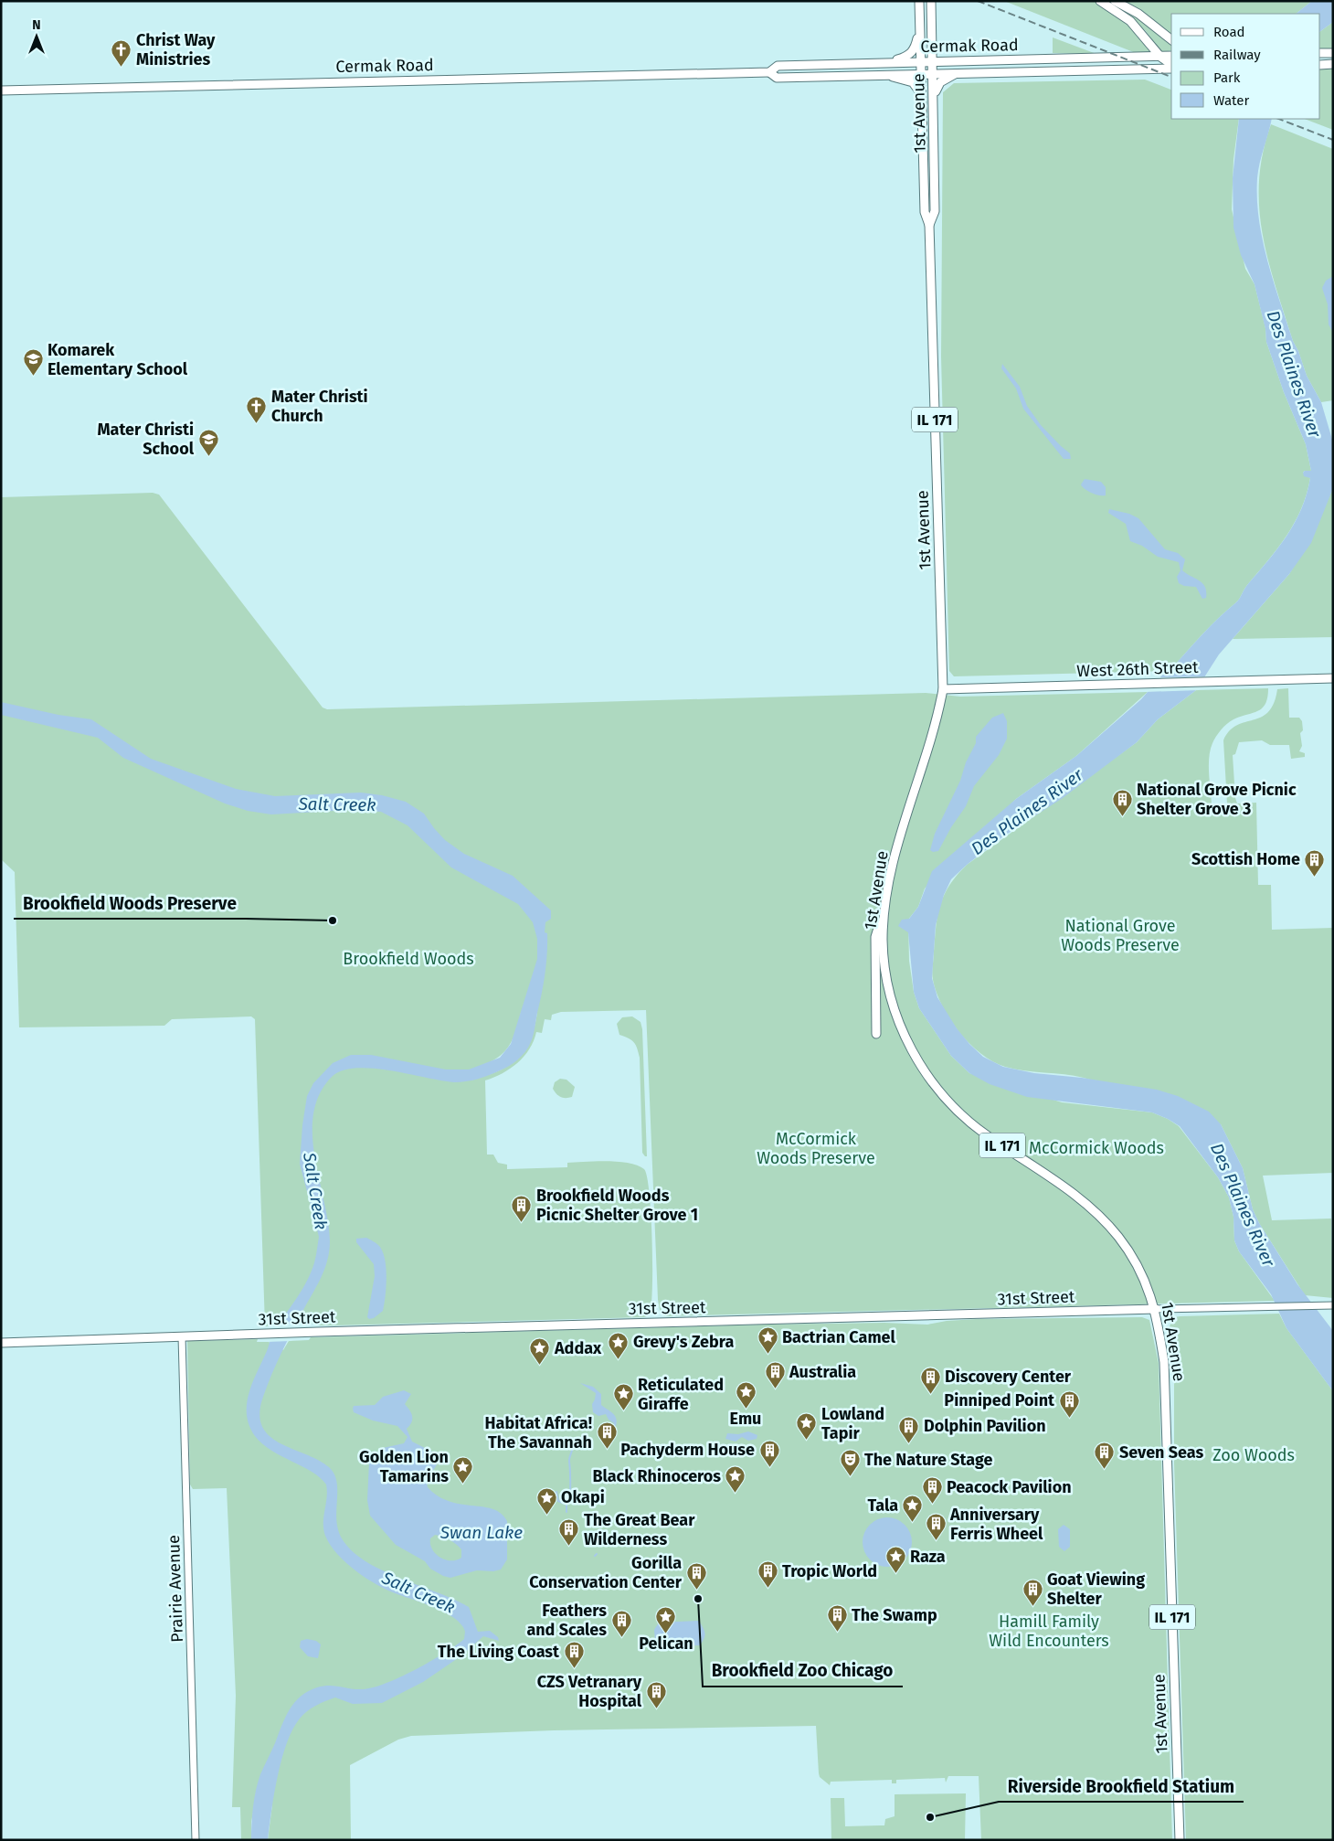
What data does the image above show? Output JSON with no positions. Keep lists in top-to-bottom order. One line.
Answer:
{"streets":{"main road":["Cermak Road","1st Avenue","IL 171","West 26th Street","31st Street"],"street":["Prairie Avenue"]},"crossings":[["Cermak Road","1st Avenue"],["1st Avenue","West 26th Street"],["1st Avenue","31st Street"],["31st Street","Prairie Avenue"]],"water":["Des Plaines River","Salt Creek","Swan Lake"],"parks":["National Grove Woods Preserve","Brookfield Woods","McCormick Woods Preserve","McCormick Woods","Zoo Woods","Hamill Family Wild Encounters"],"places":{"church":["Christ Way Ministries","Mater Christi Church"],"school or university":["Komarek Elementary School","Mater Christi School"],"building":["National Grove Picnic Shelter Grove 3","Scottish Home","Brookfield Woods Picnic Shelter Grove 1","Australia","Discovery Center","Pinniped Point","Dolphin Pavilion","Habitat Africa! The Savannah","Pachyderm House","Seven Seas","Peacock Pavilion","Anniversary Ferris Wheel","The Great Bear Wilderness","Tropic World","Gorilla Conservation Center","Goat Viewing Shelter","The Swamp","Feathers and Scales","The Living Coast","CZS Vetranary Hospital"],"other":["Brookfield Woods Preserve","Brookfield Zoo Chicago","Riverside Brookfield Statium"],"place":["Bactrian Camel","Grevy's Zebra","Addax","Emu","Reticulated Giraffe","Lowland Tapir","Golden Lion Tamarins","Black Rhinoceros","Okapi","Tala","Raza","Pelican"],"theatre":["The Nature Stage"]},"legend":["Road","Railway","Park","Water"],"north":"top"}
